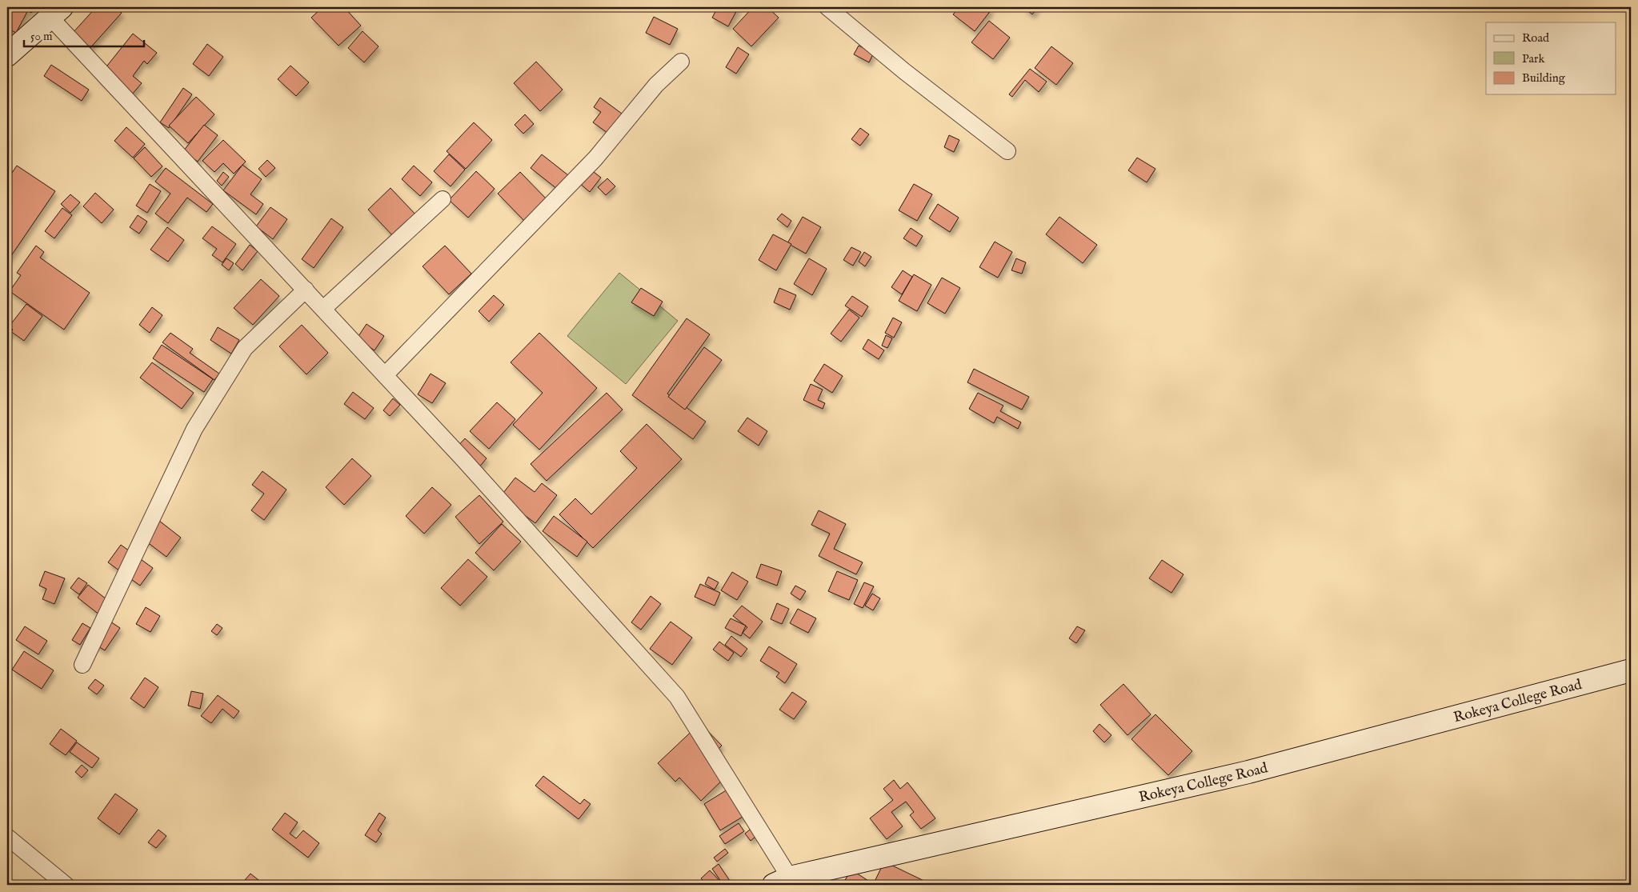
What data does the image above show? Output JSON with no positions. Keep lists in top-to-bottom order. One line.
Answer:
{"streets":{"street":["Rokeya College Road"]},"legend":["Road","Park","Building"],"scale_bar":"50 m"}
